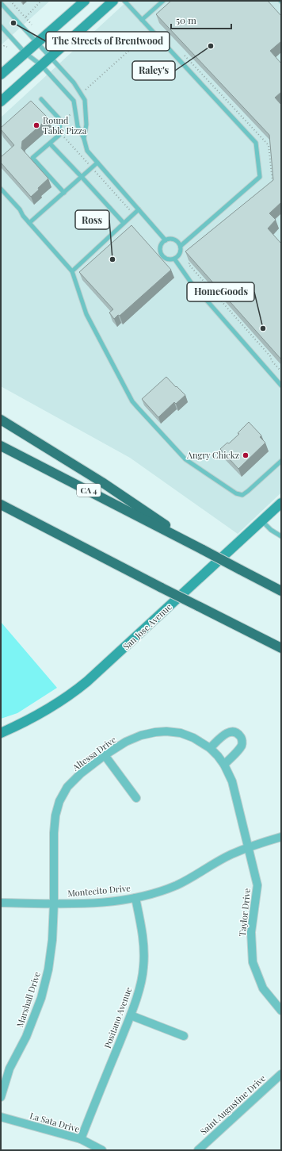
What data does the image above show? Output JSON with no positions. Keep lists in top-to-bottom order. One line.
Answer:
{"streets":{"highway":["CA 4"],"street":["San Jose Avenue","Altessa Drive","Montecito Drive","Taylor Drive","Marshall Drive","Positano Avenue","Saint Augustine Drive","La Sata Drive"]},"crossings":[["Altessa Drive","Montecito Drive"],["Altessa Drive","Taylor Drive"],["Altessa Drive","Marshall Drive"],["Montecito Drive","Taylor Drive"],["Montecito Drive","Marshall Drive"],["Montecito Drive","Positano Avenue"],["Positano Avenue","La Sata Drive"]],"places":["The Streets of Brentwood","Raley's","Round Table Pizza","Ross","HomeGoods","Angry Chickz"],"scale_bar":"50 m"}
